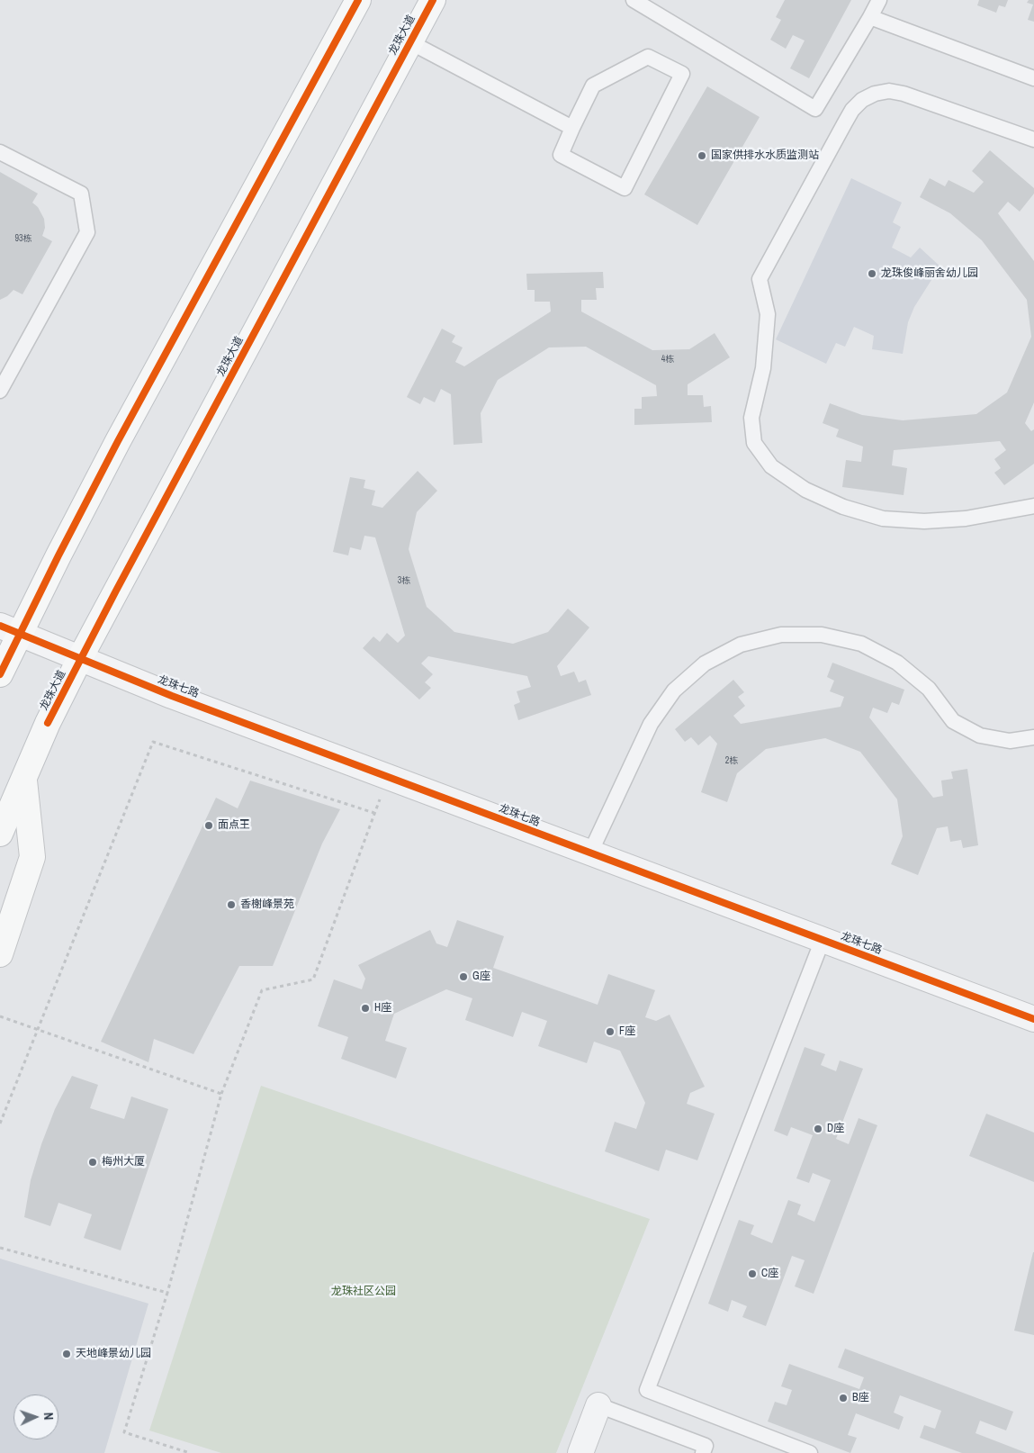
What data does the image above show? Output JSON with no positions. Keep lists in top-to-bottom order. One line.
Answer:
{"streets":{"main road":["龙珠大道"],"street":["龙珠七路"]},"crossings":[["龙珠大道","龙珠七路"]],"parks":["龙珠社区公园"],"places":["国家供排水水质监测站","龙珠俊峰丽舍幼儿园","面点王","香榭峰景苑","G座","H座","F座","D座","梅州大厦","C座","天地峰景幼儿园","B座"],"house_numbers":["93栋","4栋","3栋","2栋"],"north":"right"}
